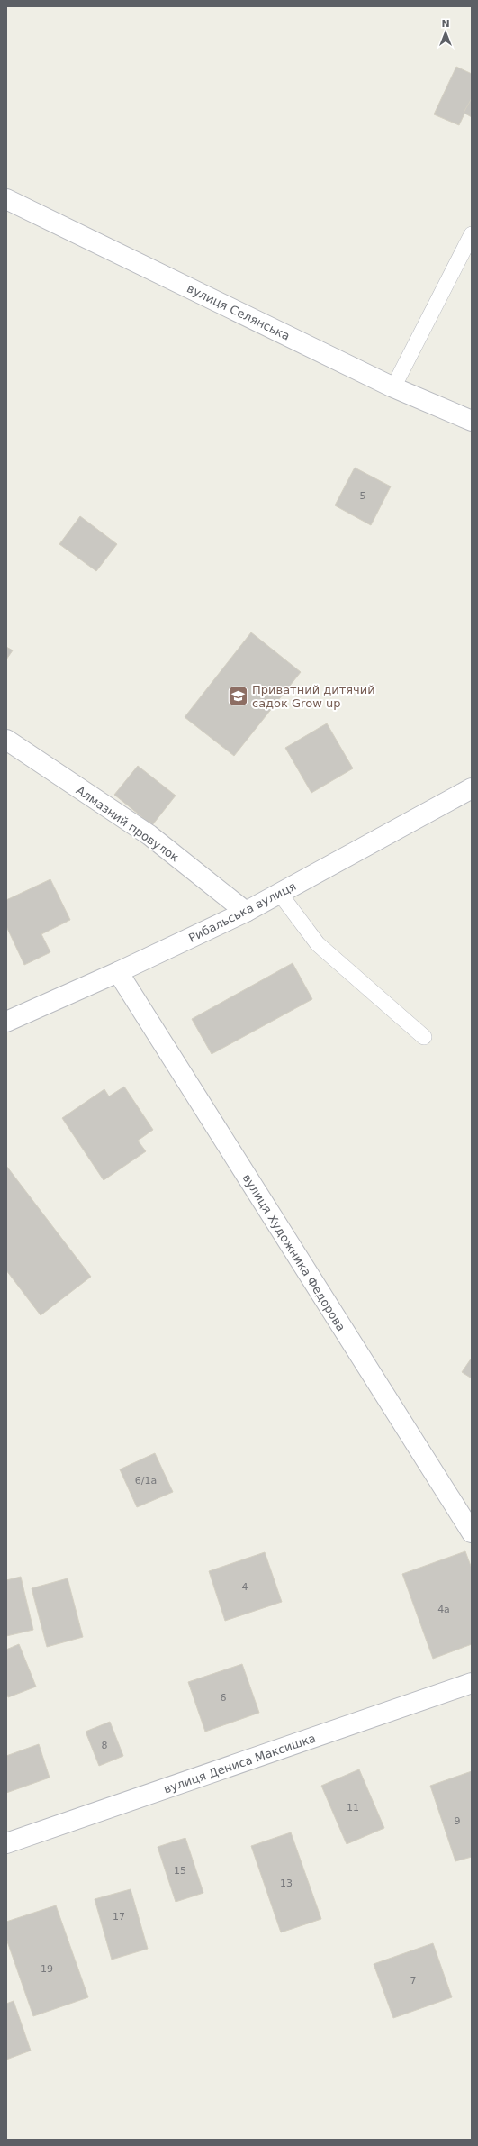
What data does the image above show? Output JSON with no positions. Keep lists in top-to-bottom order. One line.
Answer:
{"streets":{"street":["вулиця Селянська","Алмазний провулок","Рибальська вулиця","вулиця Художника Федорова","вулиця Дениса Максишка"]},"crossings":[["Алмазний провулок","Рибальська вулиця"],["Рибальська вулиця","вулиця Художника Федорова"]],"places":{"school or university":["Приватний дитячий садок Grow up"]},"house_numbers":["5","6/1а","4","4а","6","8","11","9","15","13","17","19","7"],"north":"top"}
